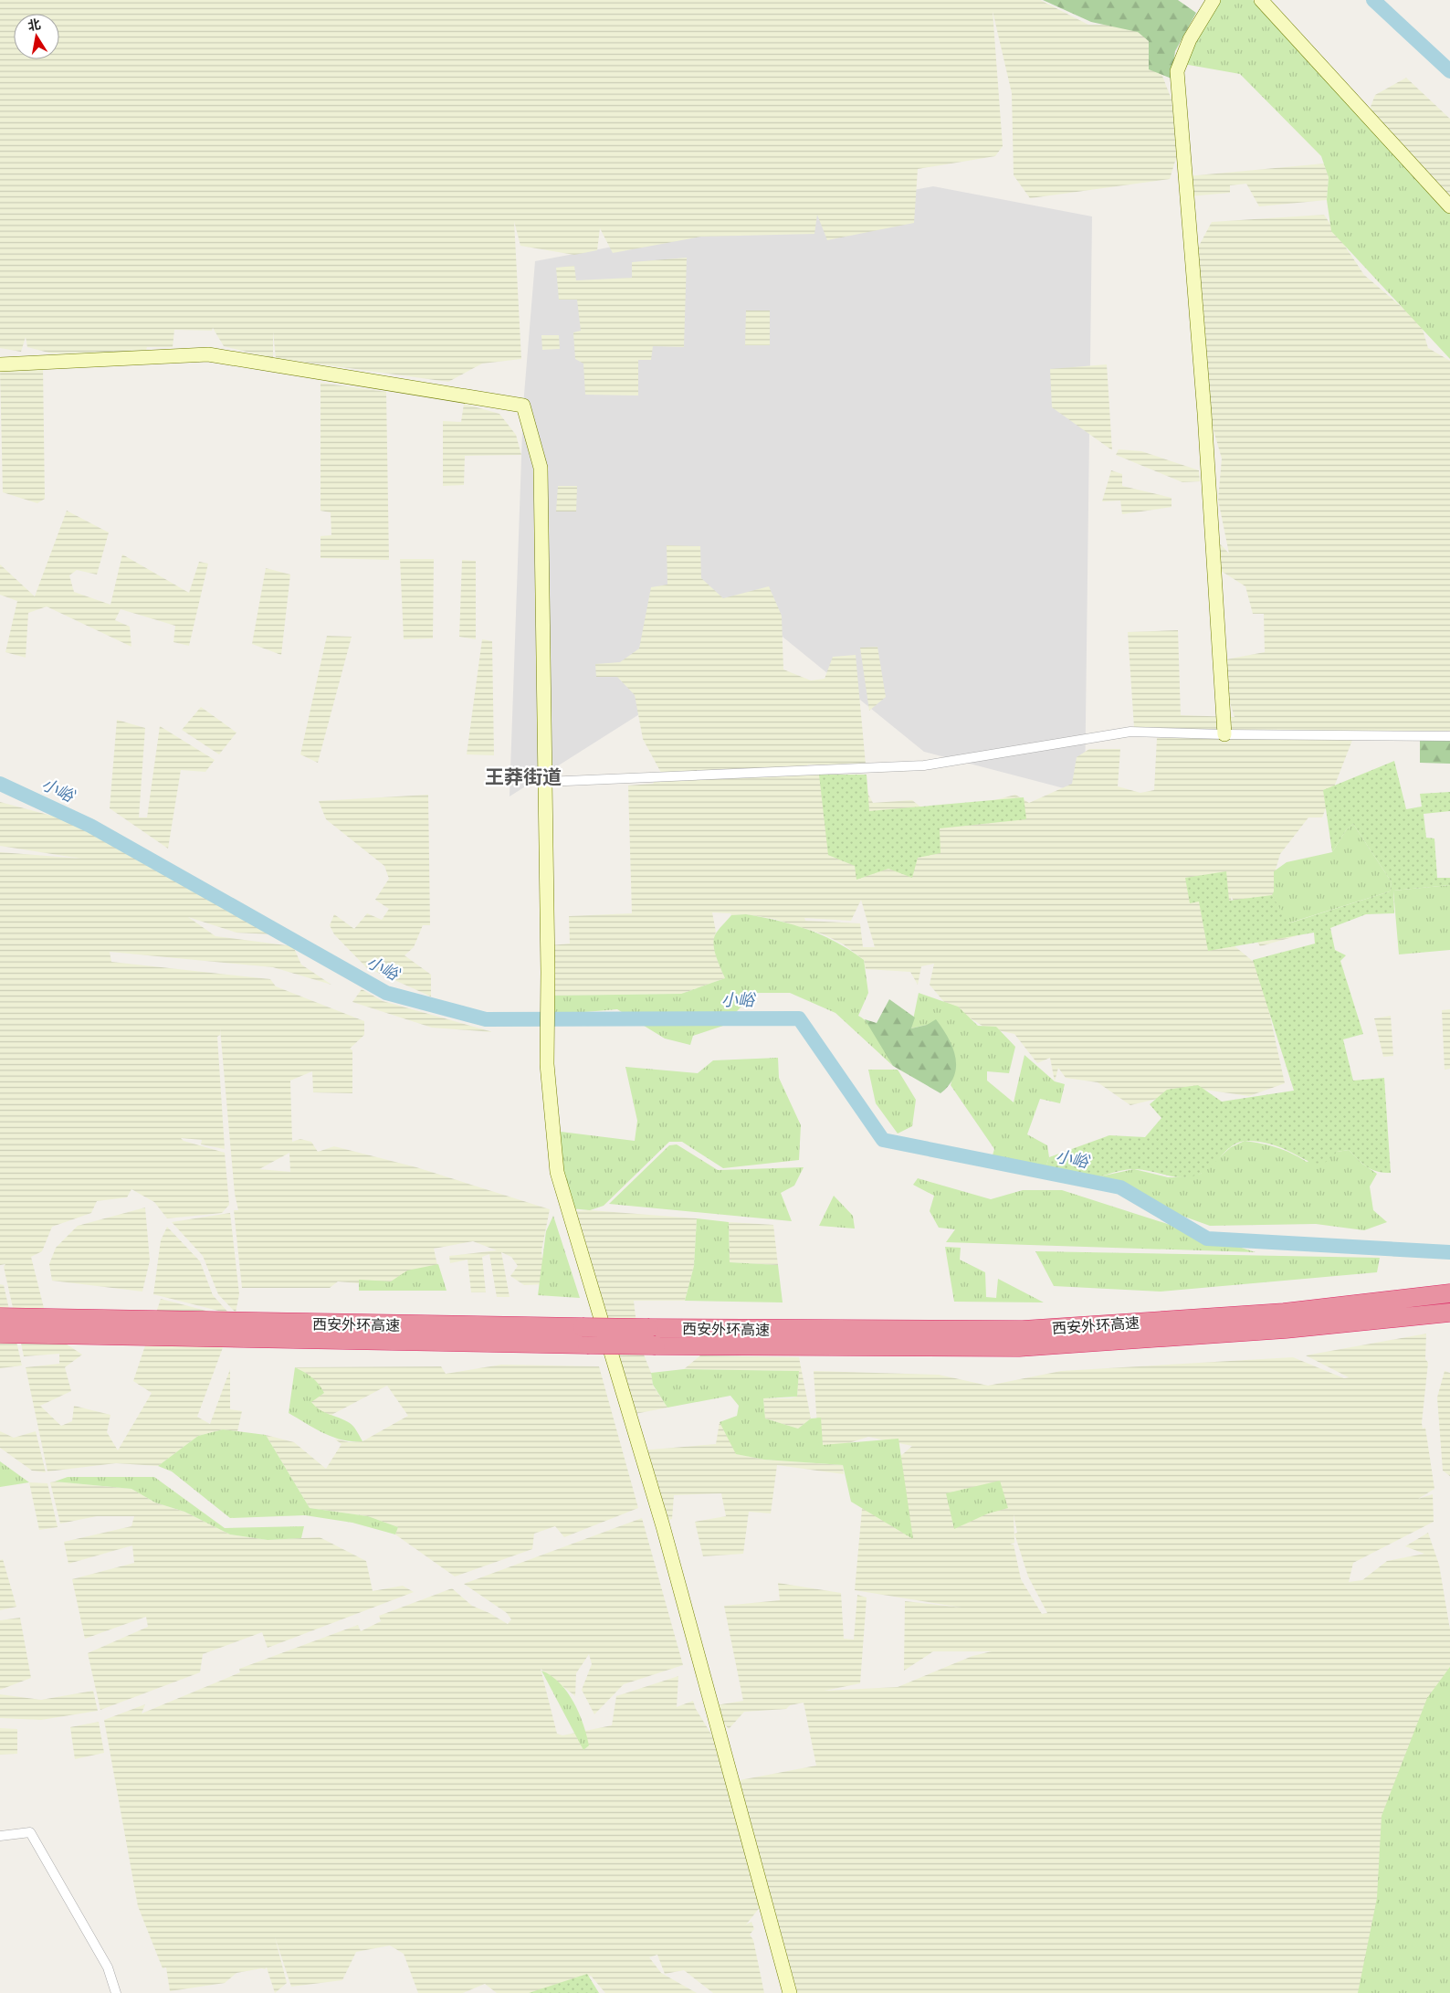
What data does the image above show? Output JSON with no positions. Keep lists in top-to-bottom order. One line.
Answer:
{"streets":{"highway":["西安外环高速"]},"districts":["王莽街道"],"water":["小峪"],"north":"top"}
